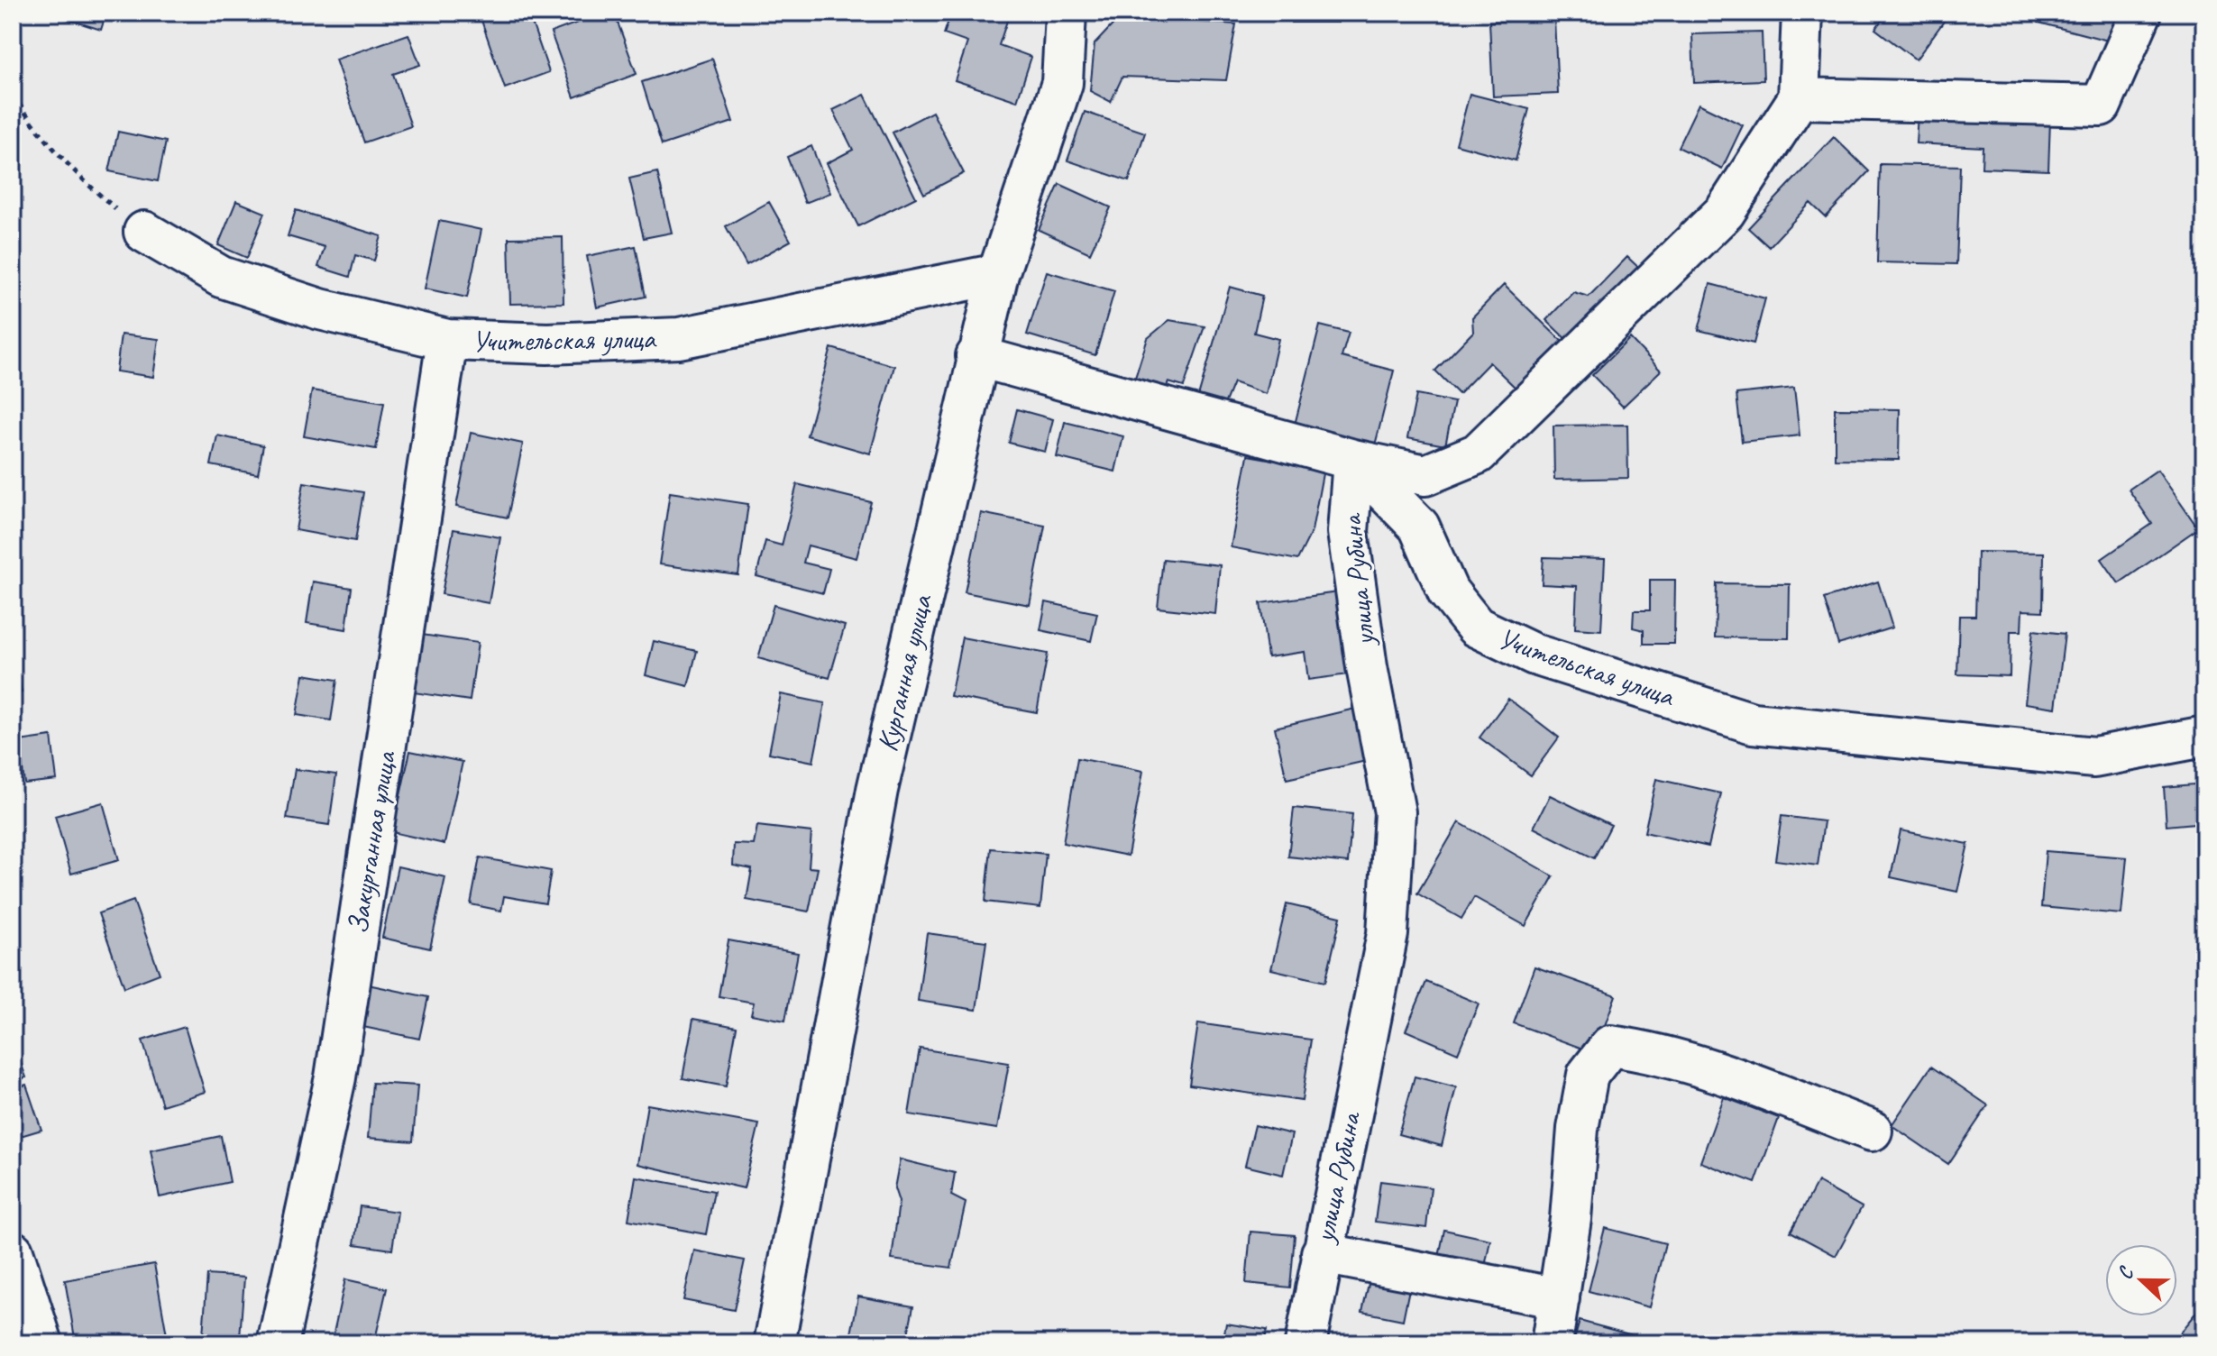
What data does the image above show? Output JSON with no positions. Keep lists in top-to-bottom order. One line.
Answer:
{"streets":{"street":["Учительская улица","улица Рубина","Курганная улица","Закурганная улица"]},"crossings":[["Учительская улица","улица Рубина"],["Учительская улица","Курганная улица"],["Учительская улица","Закурганная улица"]],"north":"left"}
